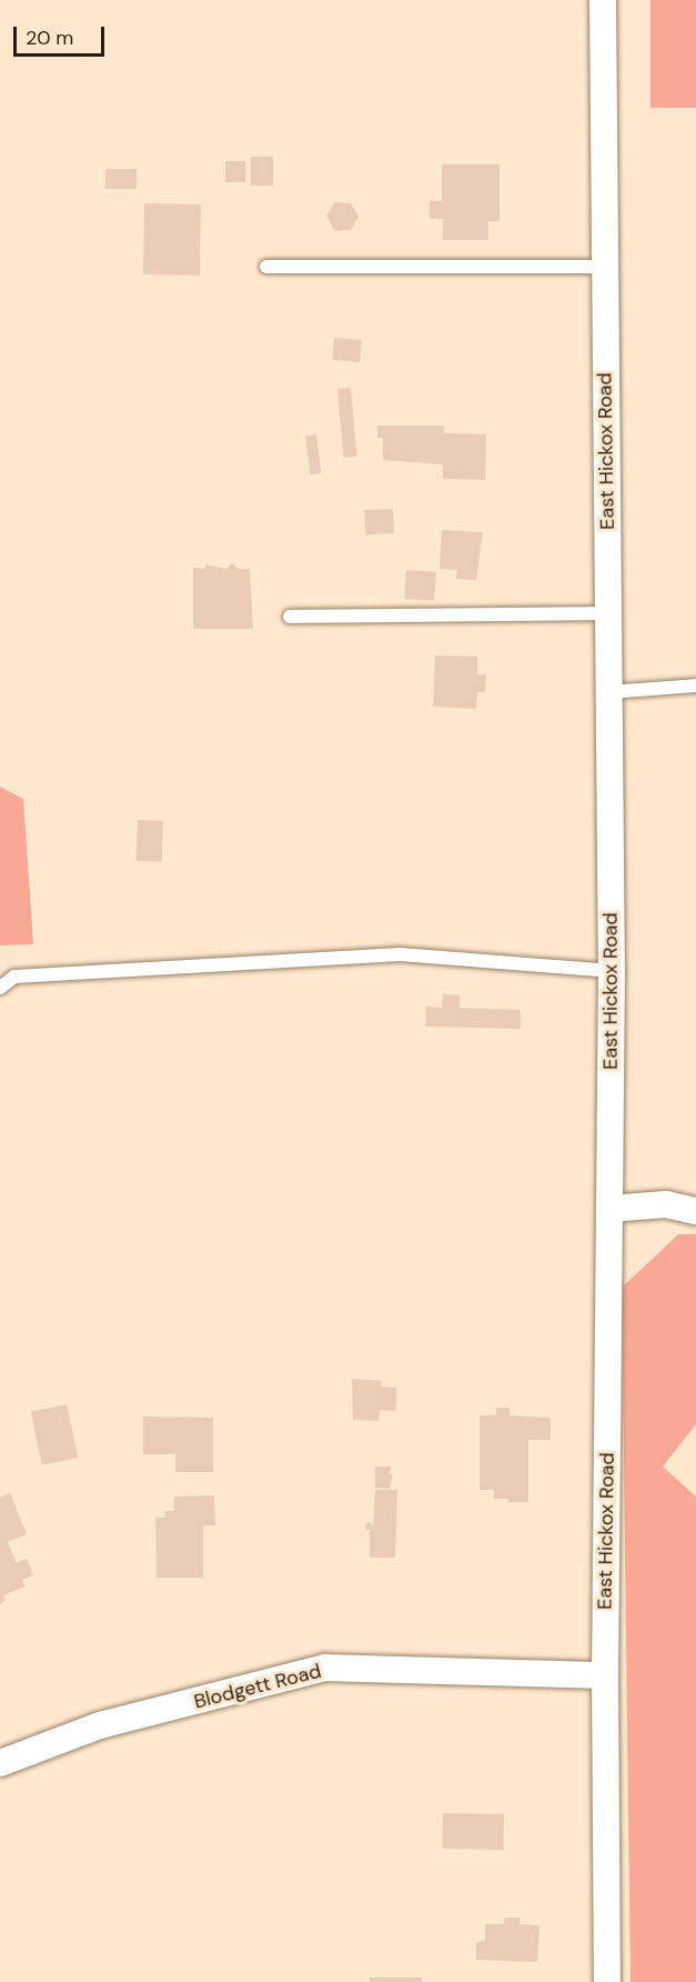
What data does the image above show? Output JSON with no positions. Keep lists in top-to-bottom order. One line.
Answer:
{"streets":{"street":["East Hickox Road","Blodgett Road"]},"crossings":[["East Hickox Road","Blodgett Road"]],"scale_bar":"20 m"}
